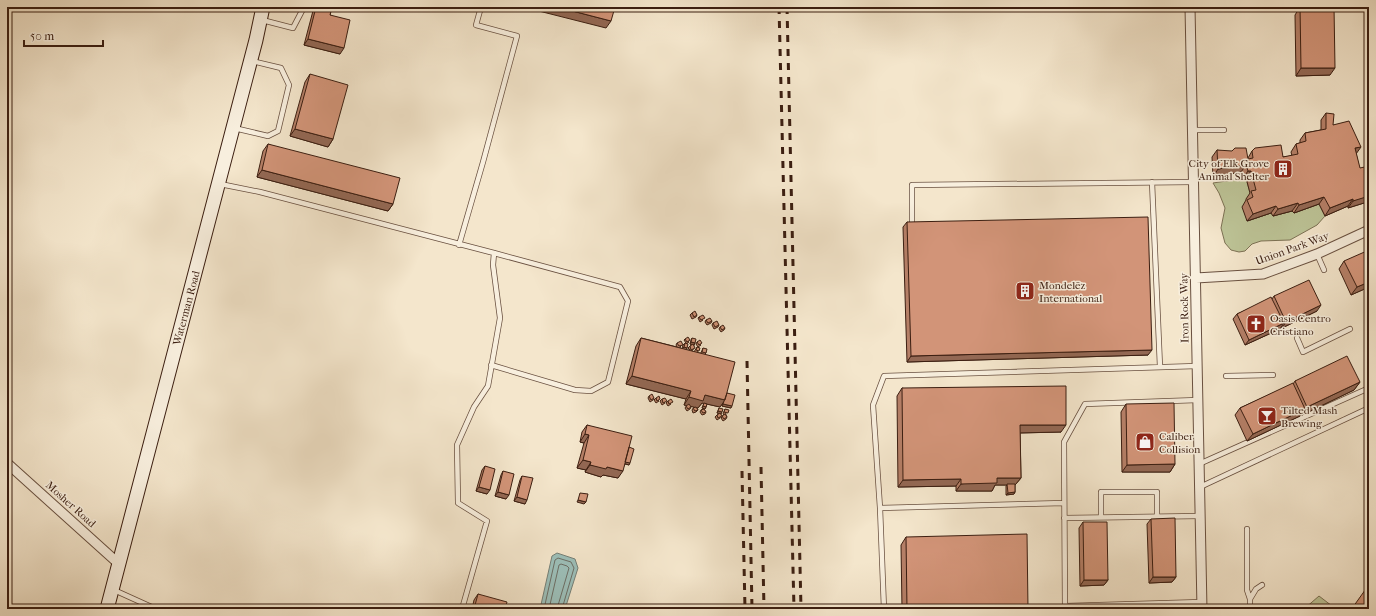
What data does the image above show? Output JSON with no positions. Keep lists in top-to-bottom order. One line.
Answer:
{"streets":{"main road":["Waterman Road"],"street":["Union Park Way","Iron Rock Way","Mosher Road"]},"crossings":[["Union Park Way","Iron Rock Way"],["Waterman Road","Mosher Road"]],"places":{"building":["City of Elk Grove Animal Shelter","Mondelēz International"],"church":["Oasis Centro Cristiano"],"bar":["Tilted Mash Brewing"],"shop":["Caliber Collision"]},"scale_bar":"50 m"}
